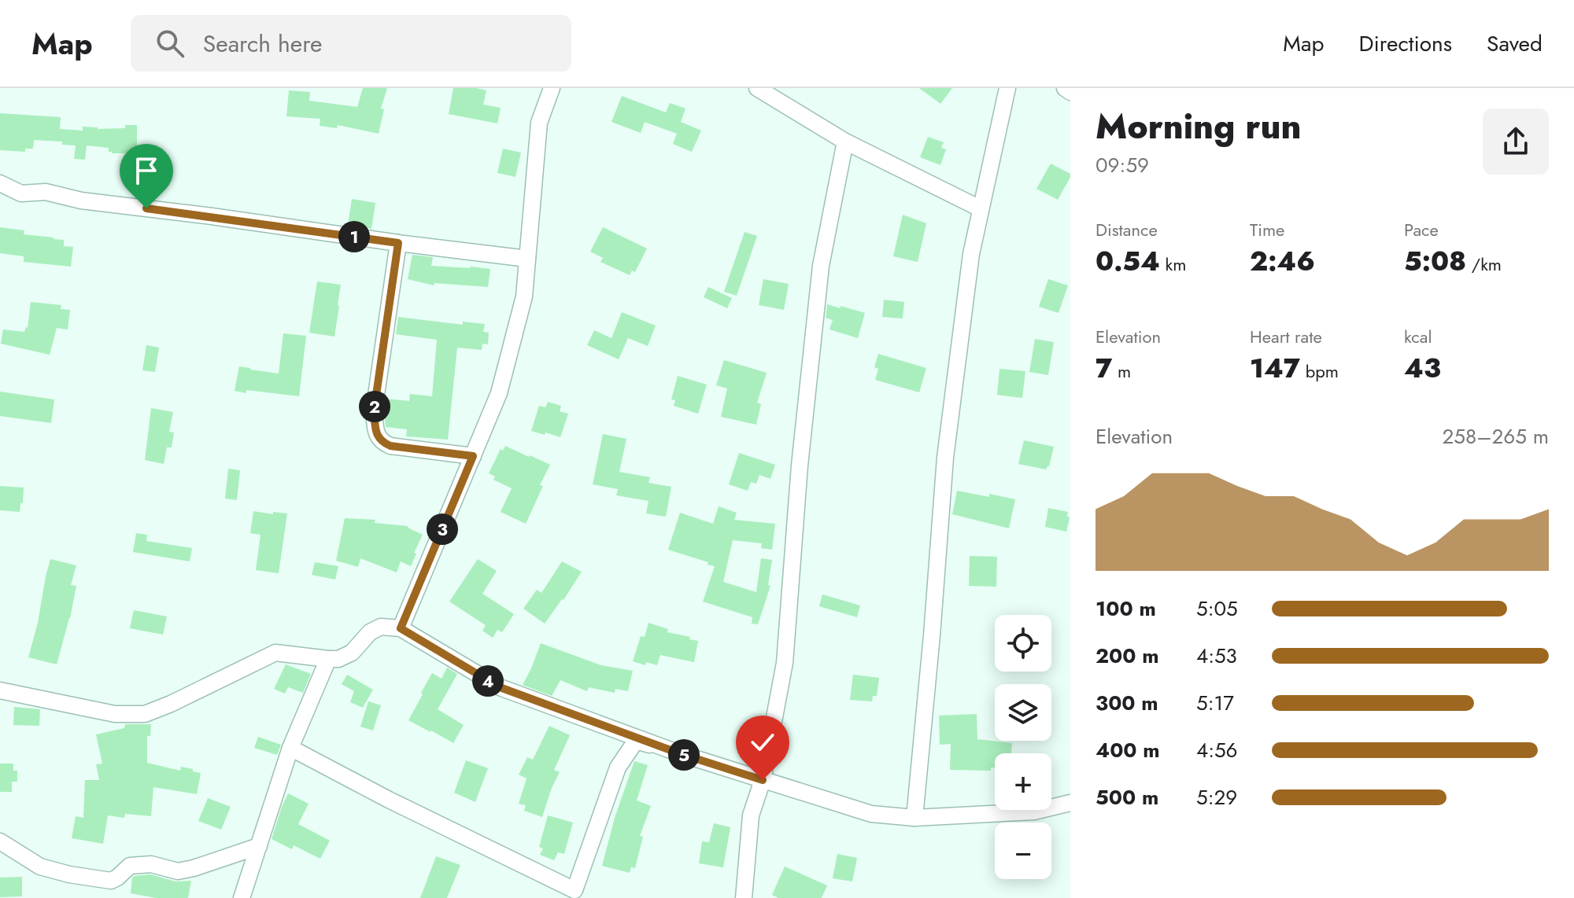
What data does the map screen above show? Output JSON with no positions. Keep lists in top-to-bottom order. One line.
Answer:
{"page":{"header":"Map","search":"Search here","nav":["Map","Directions","Saved"],"heading":["Morning run","09:59"],"stats":[["Distance","0.54 km"],["Time","2:46"],["Pace","5:08 /km"],["Elevation","7 m"],["Heart rate","147 bpm"],["kcal","43"]],"pins":["1","2","3","4","5"],"chart":["Elevation","258–265 m"],"list":[{"name":"100 m","note":"5:05"},{"name":"200 m","note":"4:53"},{"name":"300 m","note":"5:17"},{"name":"400 m","note":"4:56"},{"name":"500 m","note":"5:29"}],"map_buttons":["+","−"]}}
